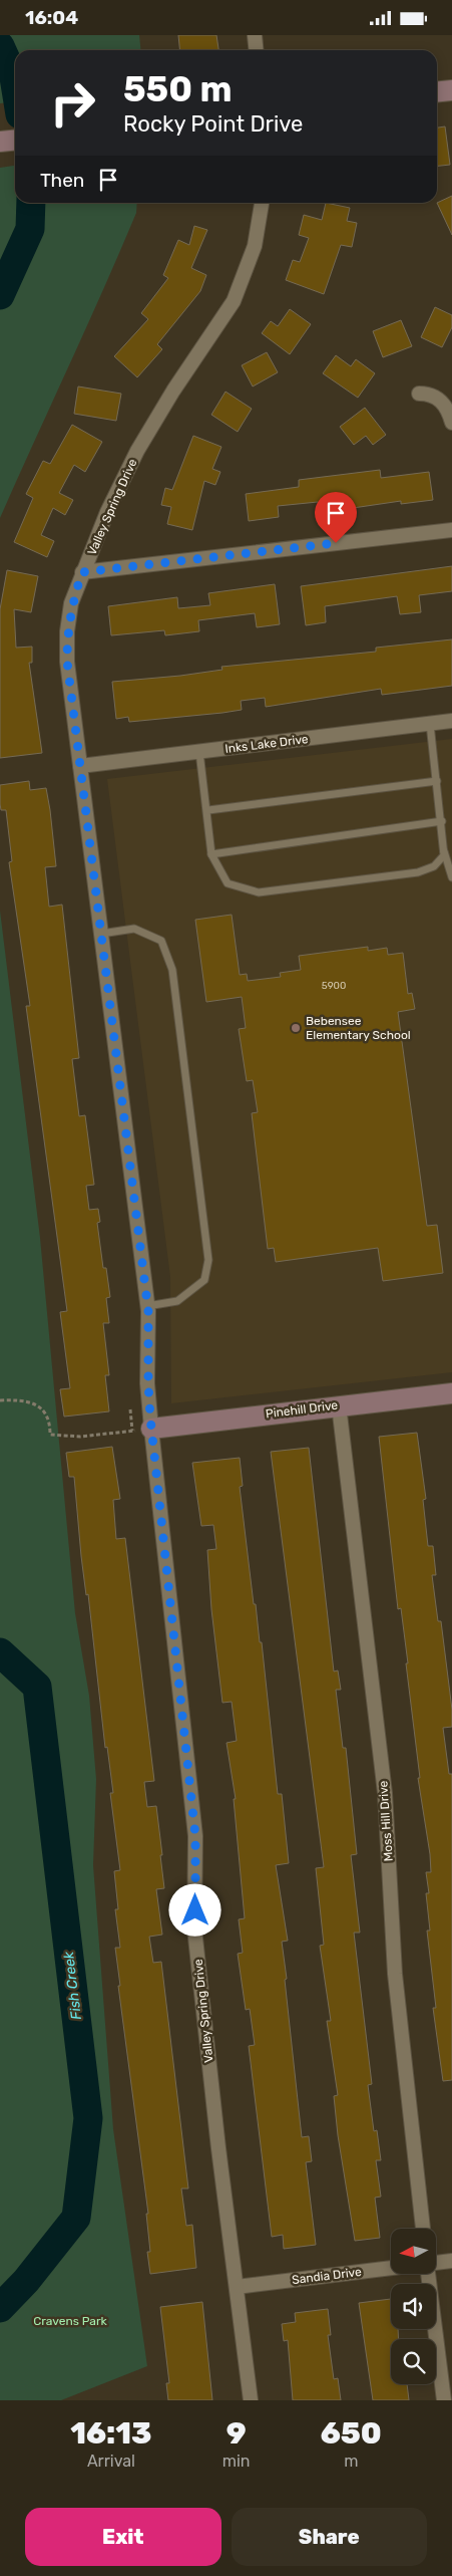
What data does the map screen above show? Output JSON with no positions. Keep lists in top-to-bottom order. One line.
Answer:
{"streets":{"street":["Valley Spring Drive","Inks Lake Drive","Pinehill Drive","Moss Hill Drive","Sandia Drive"]},"crossings":[["Valley Spring Drive","Inks Lake Drive"],["Valley Spring Drive","Pinehill Drive"],["Valley Spring Drive","Sandia Drive"],["Pinehill Drive","Moss Hill Drive"]],"water":["Fish Creek"],"parks":["Cravens Park"],"places":["Bebensee Elementary School"],"house_numbers":["5900"],"north":"left","page":{"status":"16:04","turn":["550 m","Rocky Point Drive"],"then":"Then","eta":["16:13","Arrival","9","min","650","m"],"buttons":["Exit","Share"]}}
